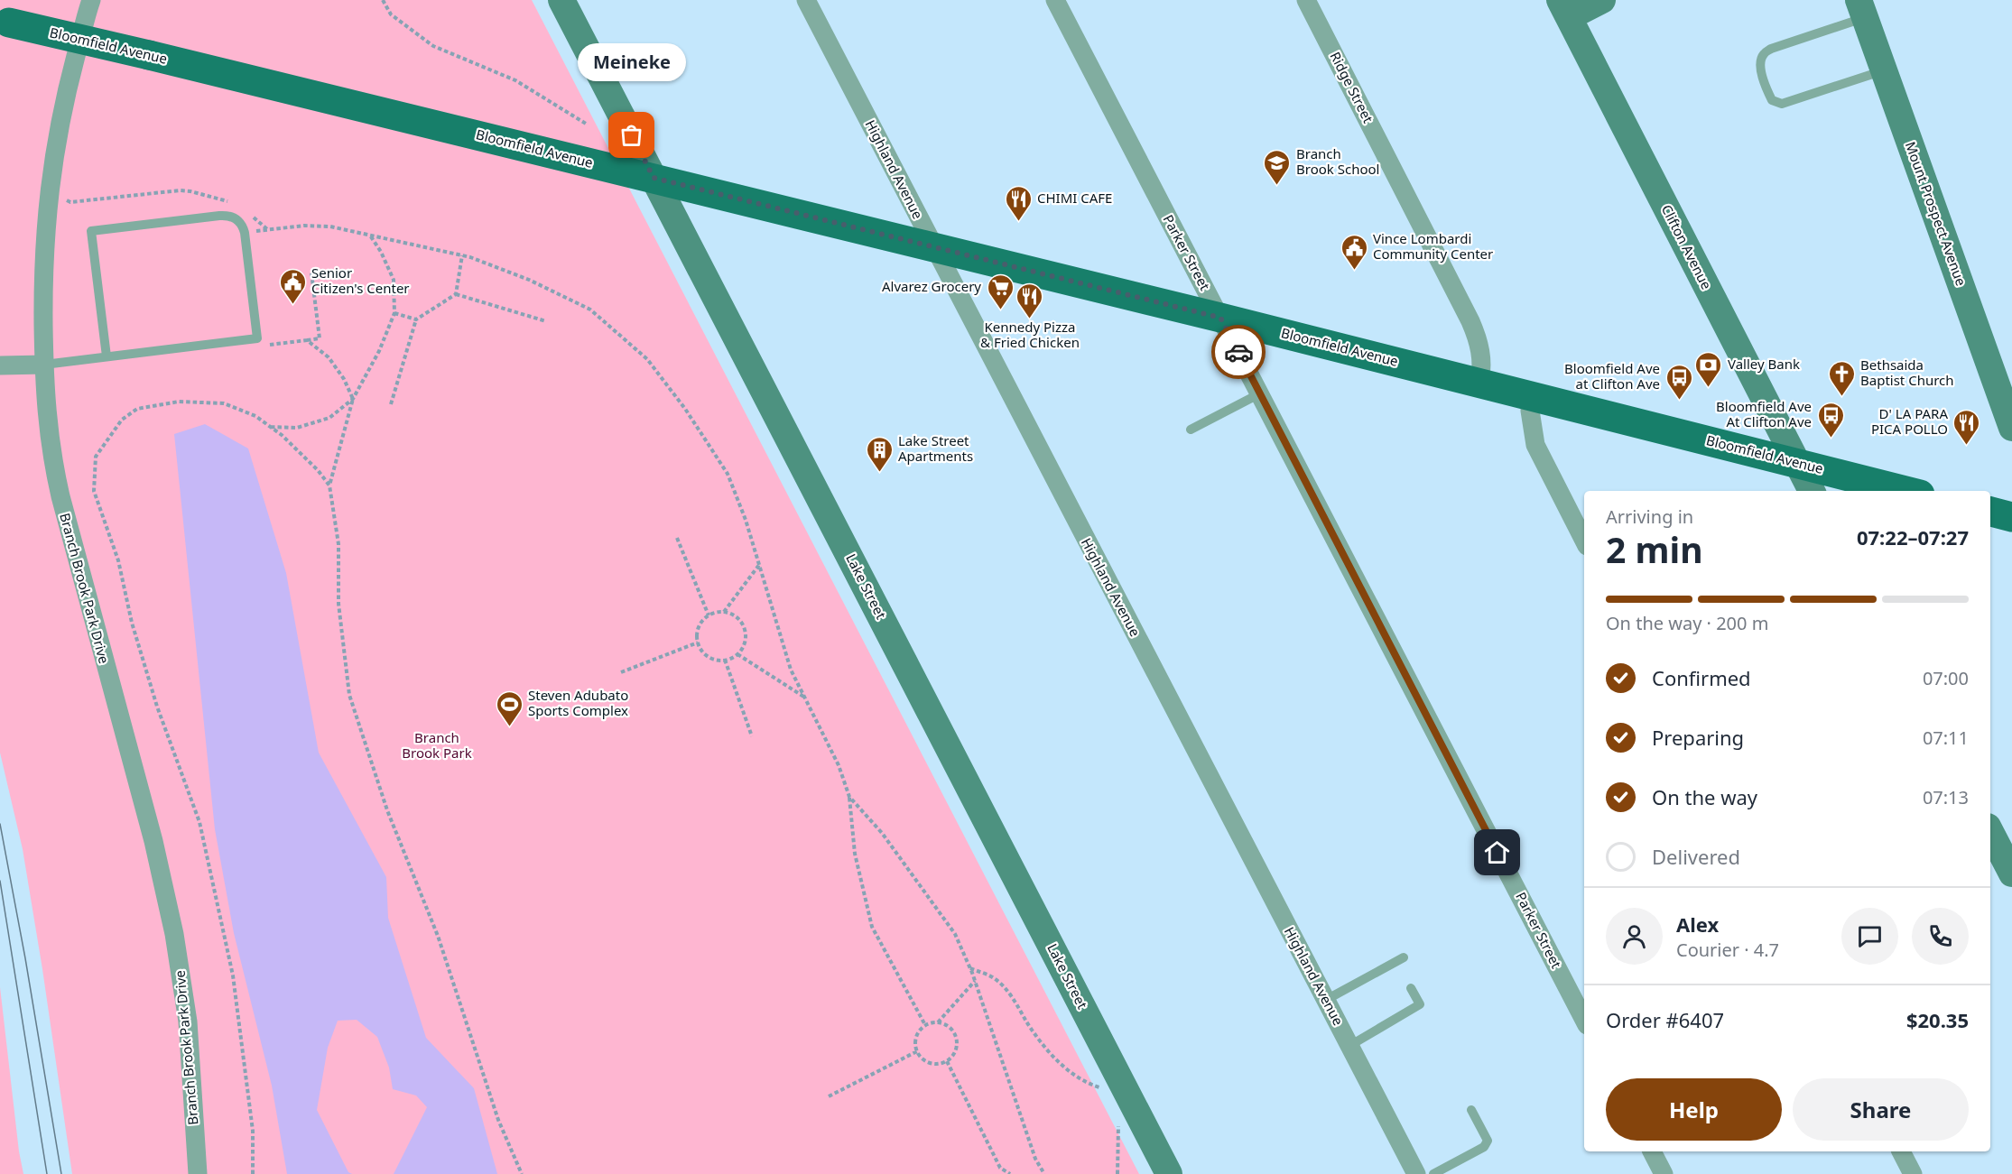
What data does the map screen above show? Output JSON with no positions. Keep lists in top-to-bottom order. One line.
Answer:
{"streets":{"main road":["Bloomfield Avenue"],"street":["Ridge Street","Highland Avenue","Mount Prospect Avenue","Clifton Avenue","Parker Street","Lake Street","Branch Brook Park Drive"]},"crossings":[["Bloomfield Avenue","Ridge Street"],["Bloomfield Avenue","Highland Avenue"],["Bloomfield Avenue","Clifton Avenue"],["Bloomfield Avenue","Parker Street"],["Bloomfield Avenue","Lake Street"]],"parks":["Branch Brook Park"],"places":{"other":["Meineke"],"school or university":["Branch Brook School"],"restaurant":["CHIMI CAFE","Kennedy Pizza & Fried Chicken","D' LA PARA PICA POLLO"],"public building":["Vince Lombardi Community Center","Senior Citizen's Center"],"supermarket":["Alvarez Grocery"],"bank":["Valley Bank"],"church":["Bethsaida Baptist Church"],"bus stop":["Bloomfield Ave at Clifton Ave","Bloomfield Ave At Clifton Ave"],"building":["Lake Street Apartments"],"sports":["Steven Adubato Sports Complex"]},"page":{"bubble":"Meineke","heading":["2 min","Arriving in","07:22–07:27"],"panel":["Alex","Courier · 4.7","Order #6407","$20.35"],"bar":"On the way · 200 m","list":[["Confirmed","07:00"],["Preparing","07:11"],["On the way","07:13"],"Delivered"],"buttons":["Help","Share"]}}
